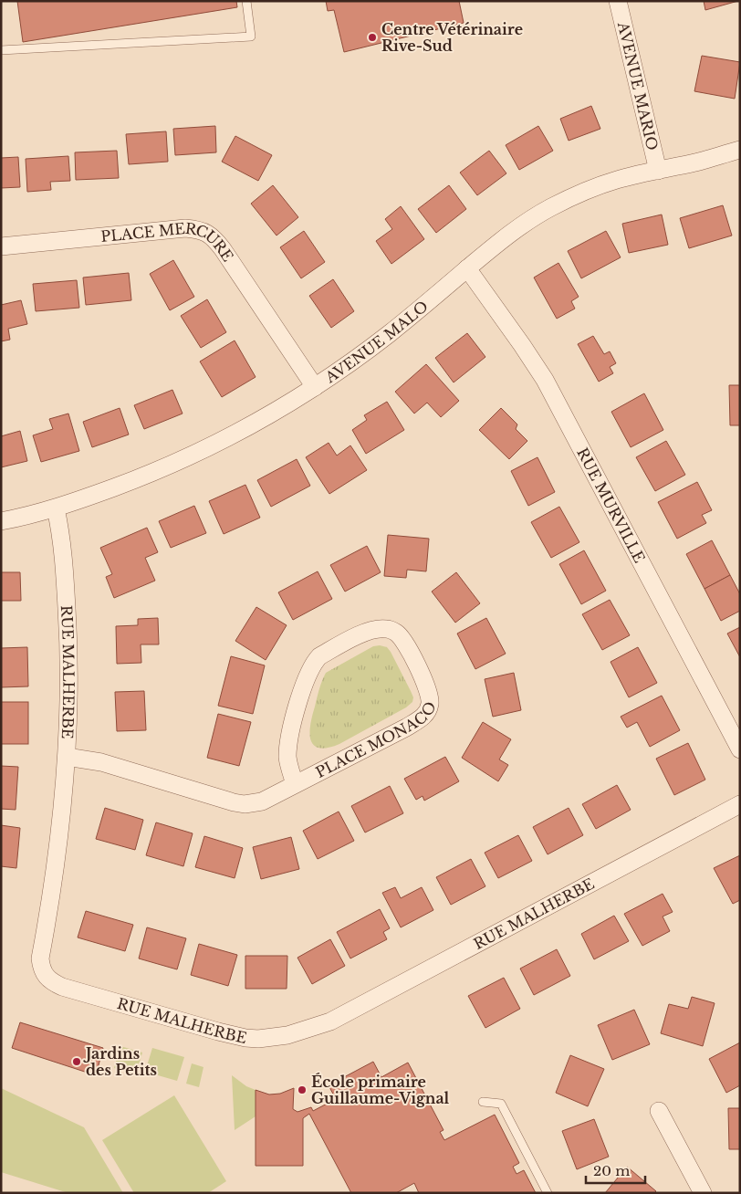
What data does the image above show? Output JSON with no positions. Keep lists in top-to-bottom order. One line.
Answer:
{"streets":{"street":["AVENUE MARIO","PLACE MERCURE","AVENUE MALO","RUE MURVILLE","RUE MALHERBE","PLACE MONACO"]},"crossings":[["AVENUE MARIO","AVENUE MALO"],["PLACE MERCURE","AVENUE MALO"],["AVENUE MALO","RUE MURVILLE"],["AVENUE MALO","RUE MALHERBE"],["RUE MALHERBE","PLACE MONACO"]],"places":["Centre Vétérinaire Rive-Sud","Jardins des Petits","École primaire Guillaume-Vignal"],"scale_bar":"20 m"}
